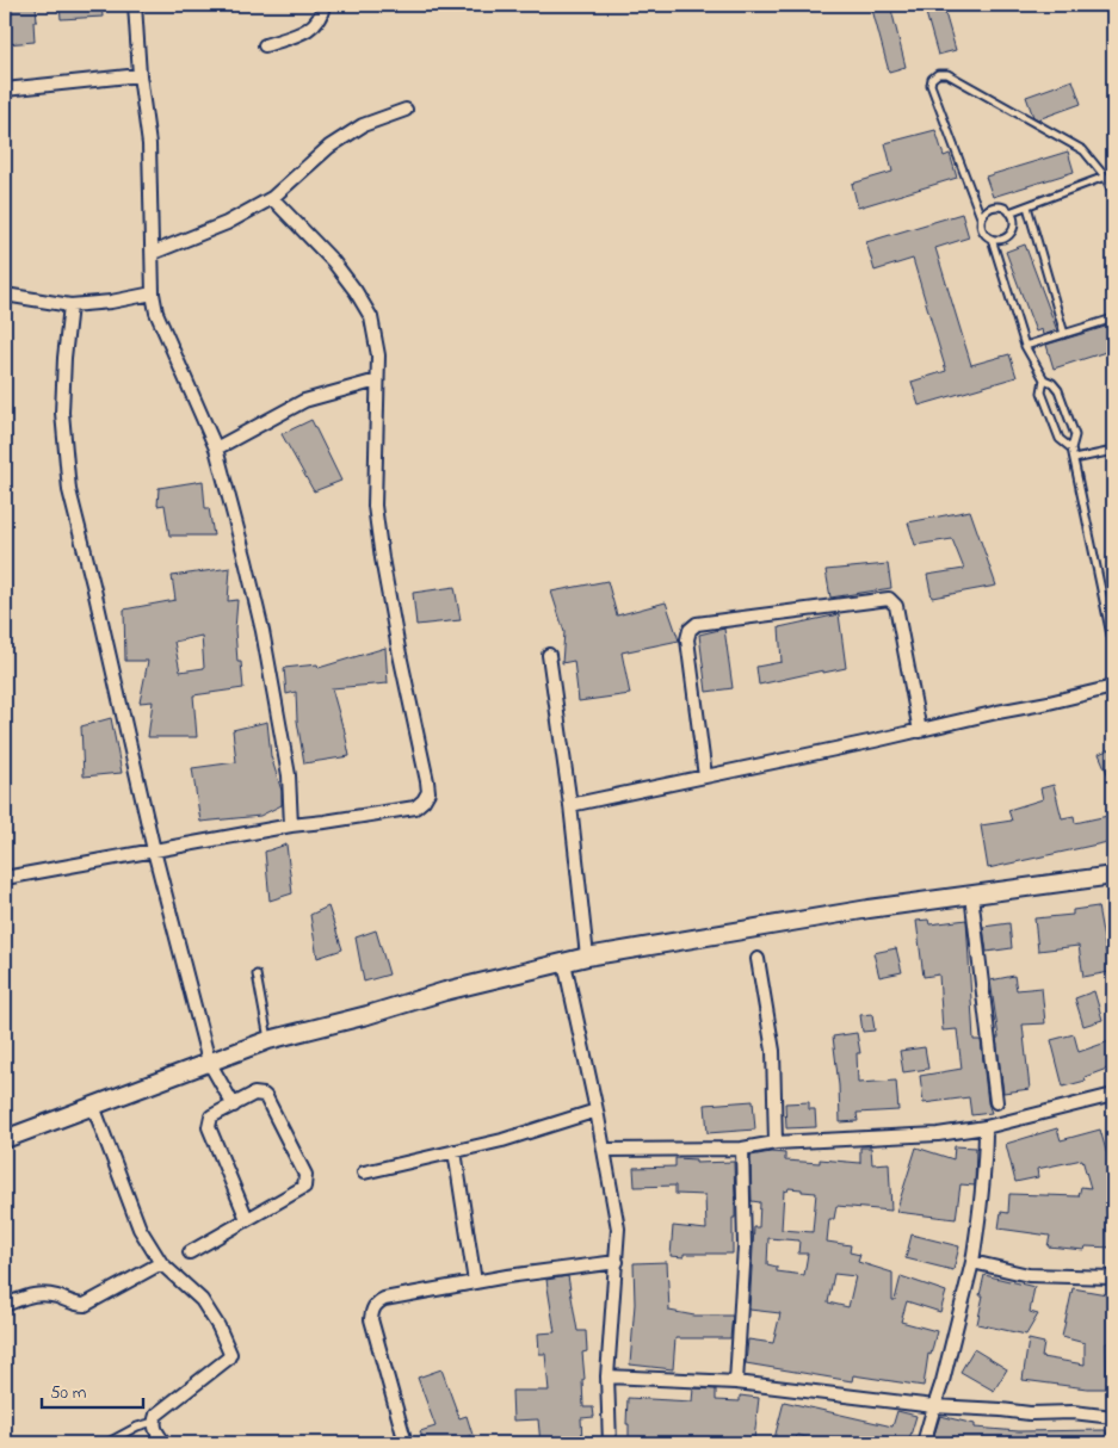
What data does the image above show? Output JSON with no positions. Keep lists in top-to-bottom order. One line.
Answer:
{"scale_bar":"50 m"}
